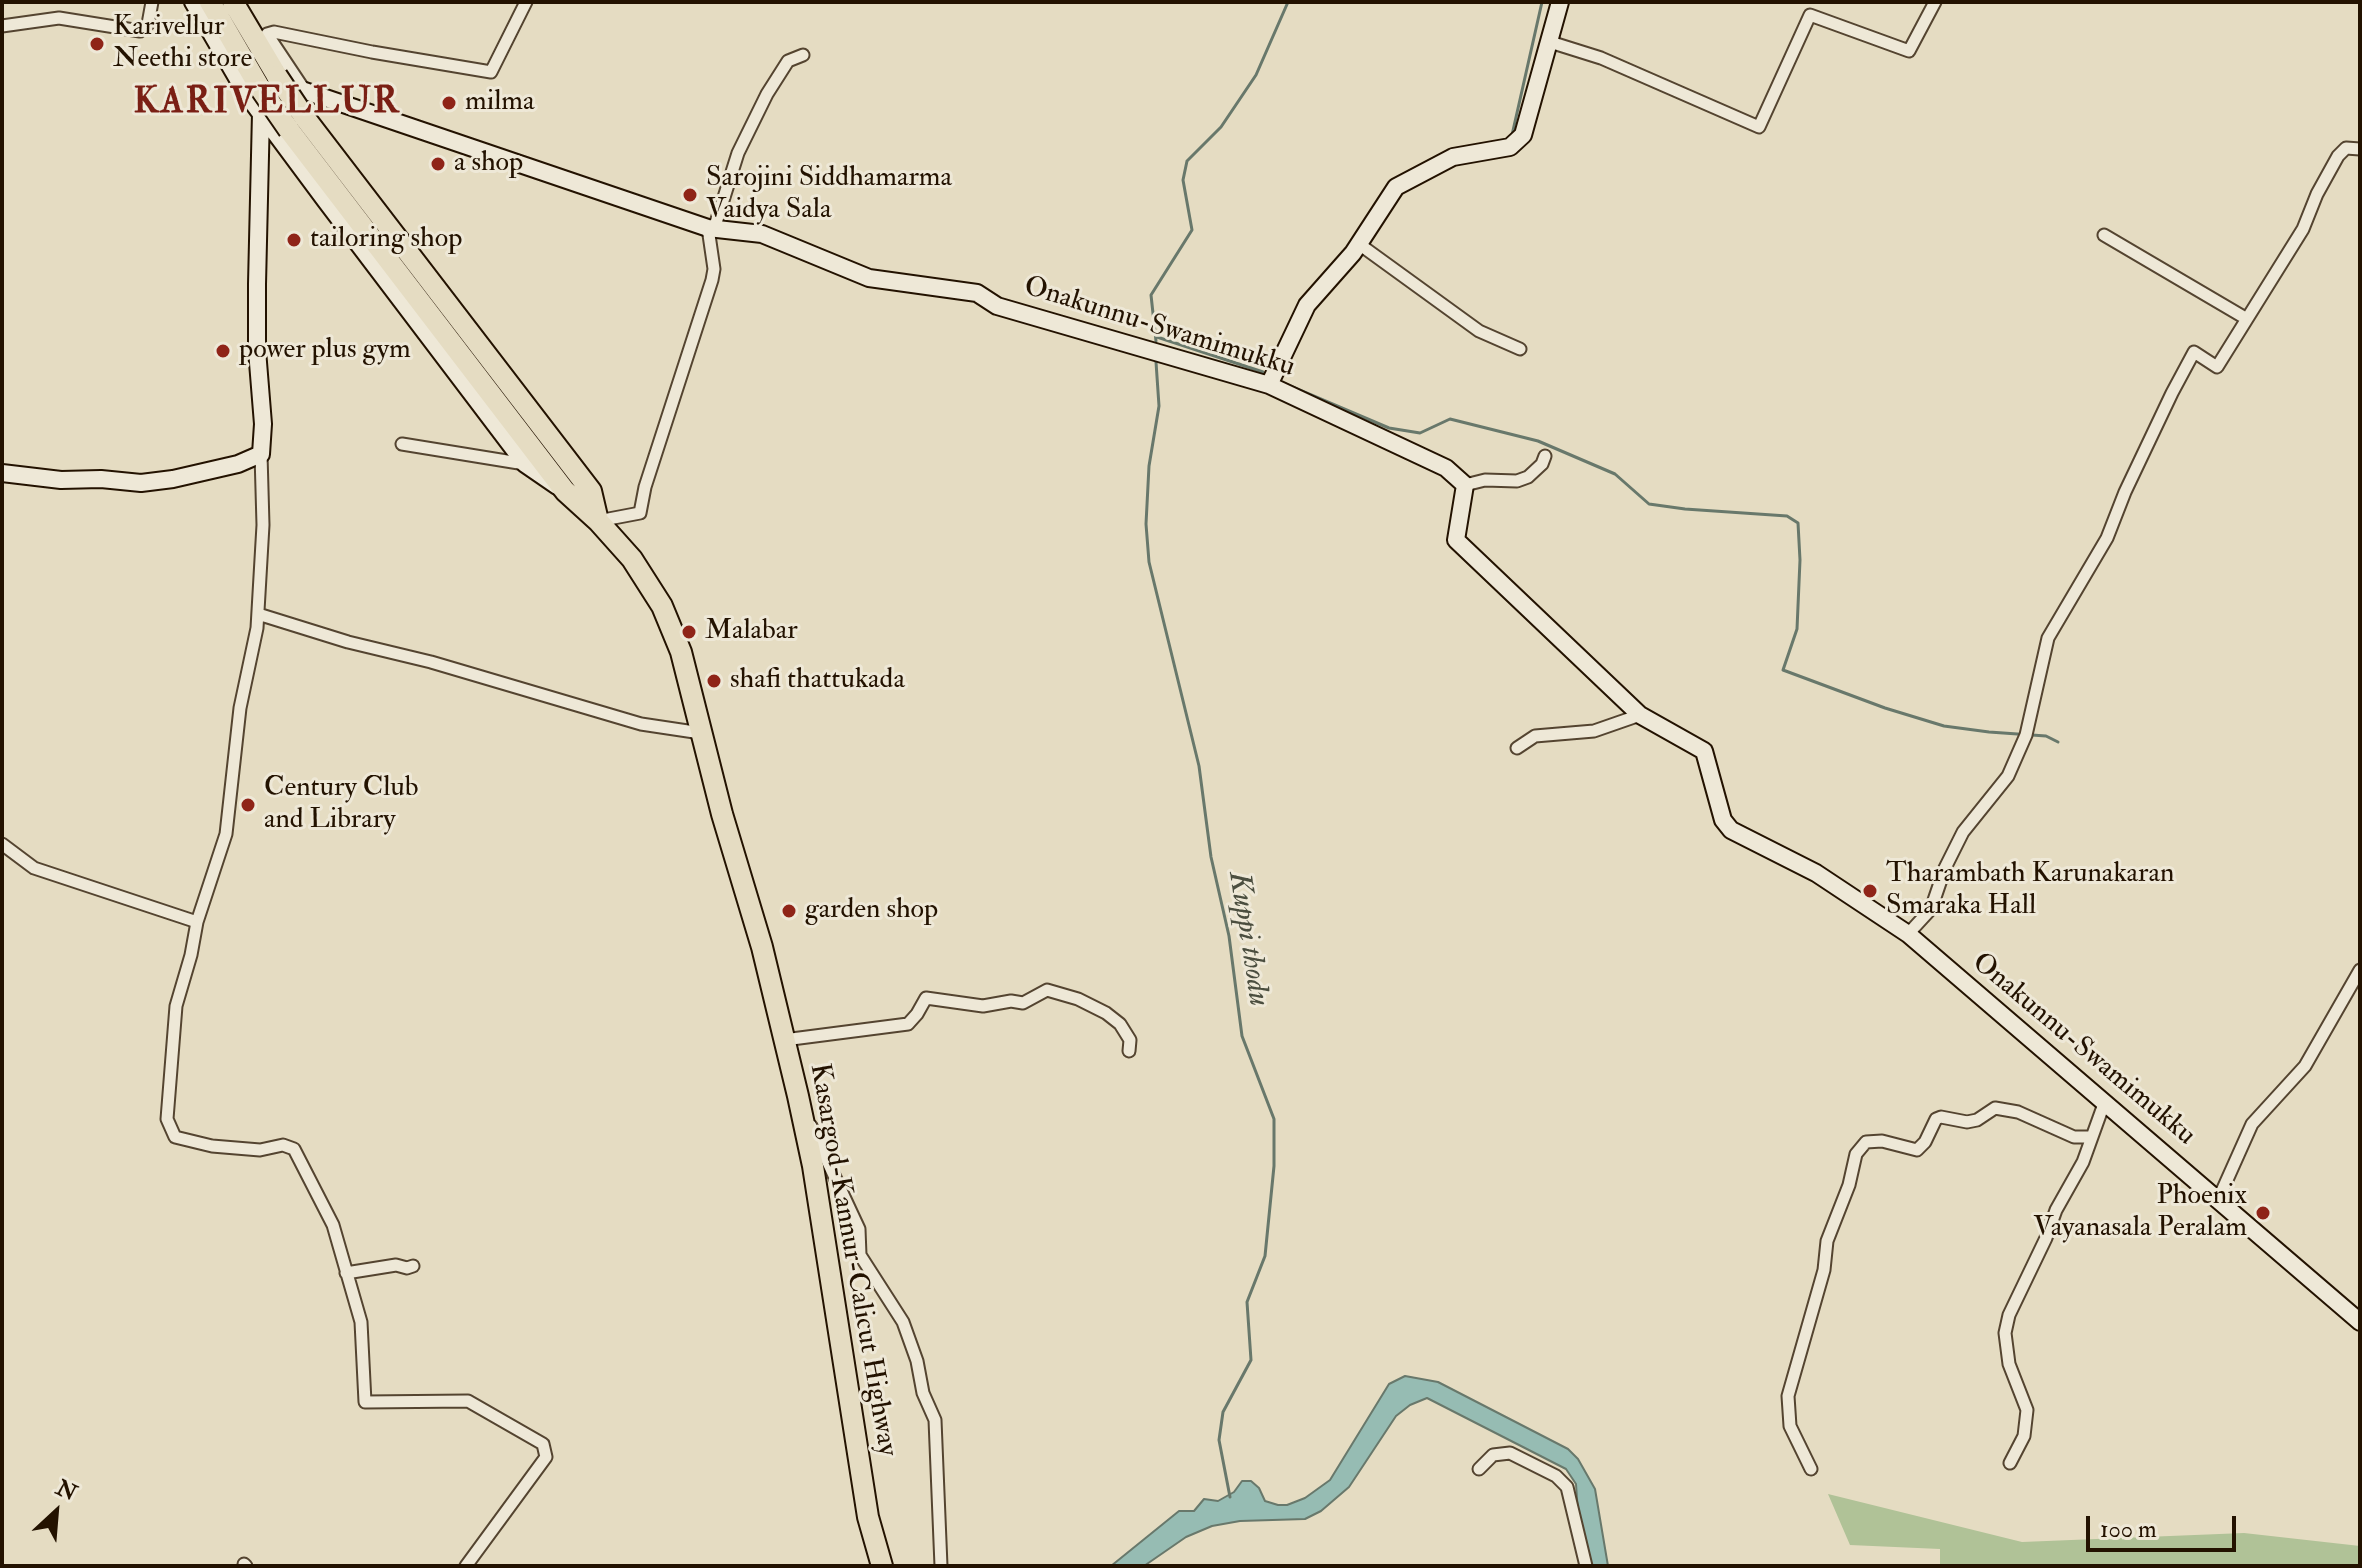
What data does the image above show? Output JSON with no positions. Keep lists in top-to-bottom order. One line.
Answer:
{"streets":{"highway":["Kasargod-Kannur-Calicut Highway"],"street":["Onakunnu-Swamimukku"]},"districts":["KARIVELLUR"],"water":["Kuppi thodu"],"places":["Karivellur Neethi store","milma","a shop","Sarojini Siddhamarma Vaidya Sala","tailoring shop","power plus gym","Malabar","shafi thattukada","Century Club and Library","Tharambath Karunakaran Smaraka Hall","garden shop","Phoenix Vayanasala Peralam"],"scale_bar":"100 m","north":"top right"}
